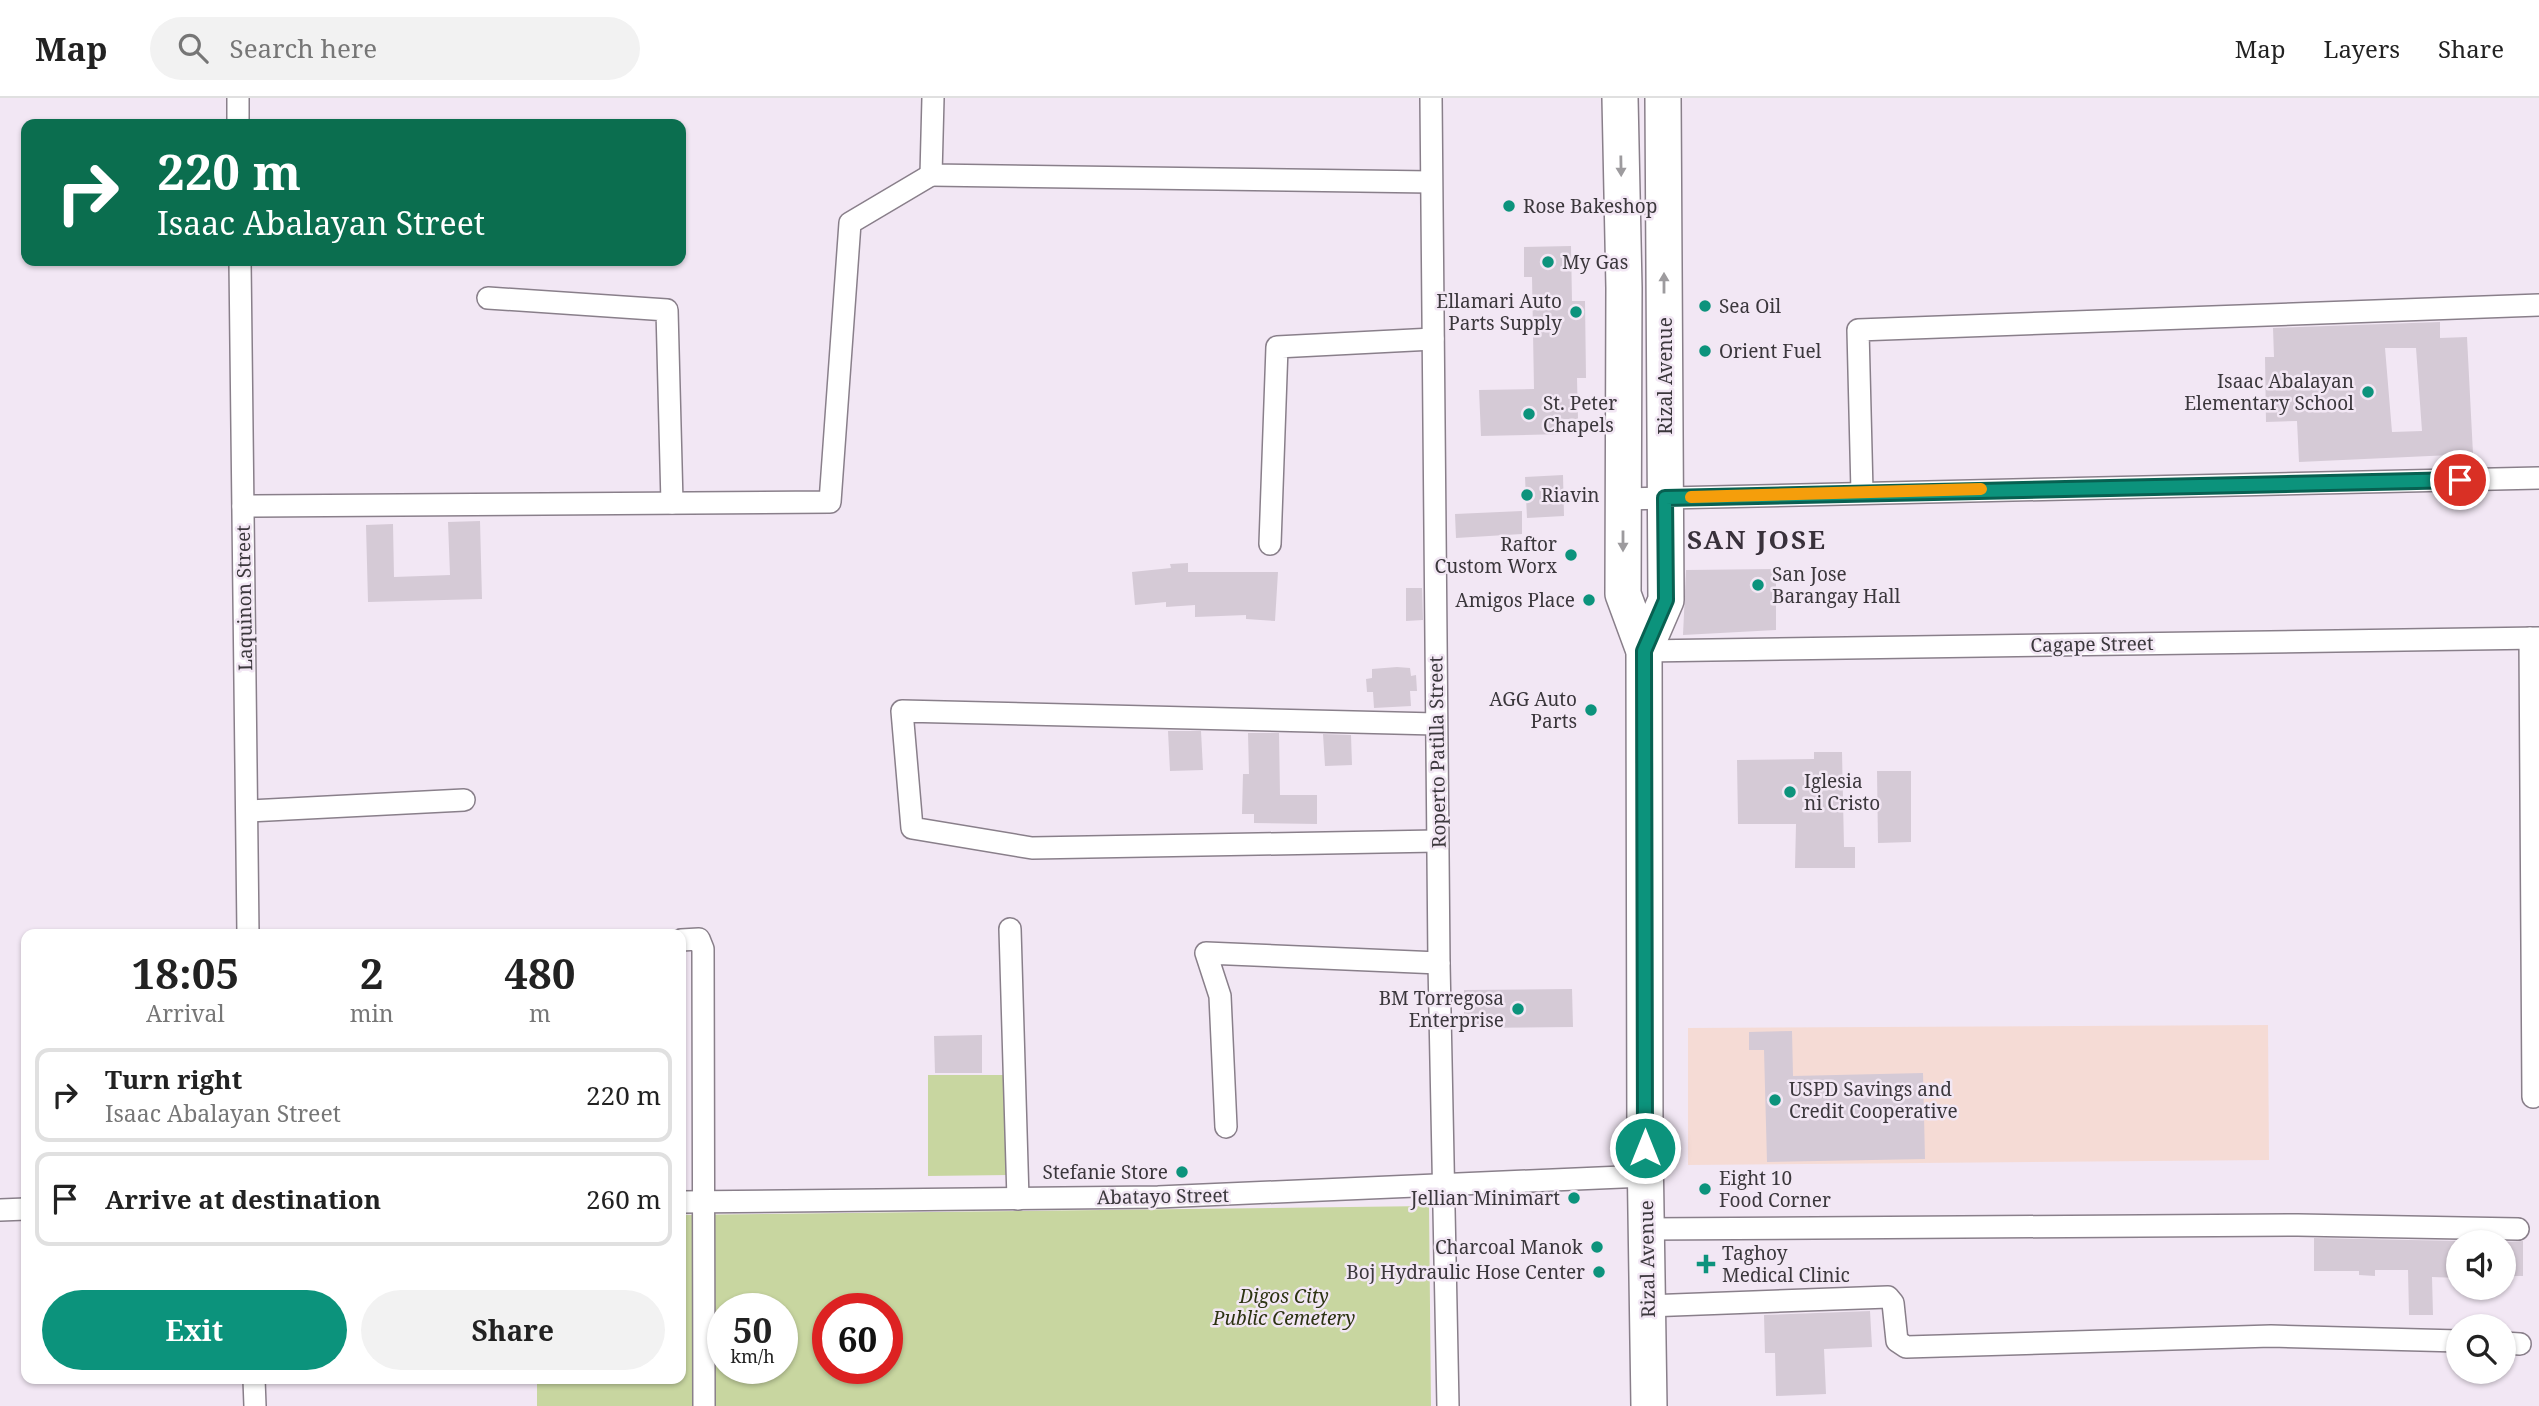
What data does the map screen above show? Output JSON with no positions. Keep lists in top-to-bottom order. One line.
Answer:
{"streets":{"main road":["Rizal Avenue"],"street":["Laquinon Street","Cagape Street","Roperto Patilla Street","Abatayo Street"]},"crossings":[["Rizal Avenue","Cagape Street"],["Rizal Avenue","Abatayo Street"],["Roperto Patilla Street","Abatayo Street"]],"districts":["SAN JOSE"],"parks":["Digos City Public Cemetery"],"places":{"other":["Rose Bakeshop","My Gas","Sea Oil","Ellamari Auto Parts Supply","Orient Fuel","Isaac Abalayan Elementary School","St. Peter Chapels","Riavin","Raftor Custom Worx","San Jose Barangay Hall","Amigos Place","AGG Auto Parts","Iglesia ni Cristo","BM Torregosa Enterprise","USPD Savings and Credit Cooperative","Stefanie Store","Eight 10 Food Corner","Jellian Minimart","Charcoal Manok","Boj Hydraulic Hose Center"],"health":["Taghoy Medical Clinic"]},"page":{"header":"Map","search":"Search here","nav":["Map","Layers","Share"],"turn":["220 m","Isaac Abalayan Street"],"eta":["18:05","Arrival","2","min","480","m"],"list":[{"name":"Turn right","note":"Isaac Abalayan Street","value":"220 m"},{"name":"Arrive at destination","value":"260 m"}],"buttons":["Exit","Share"],"speed":"50 km/h","limit":"60"}}
